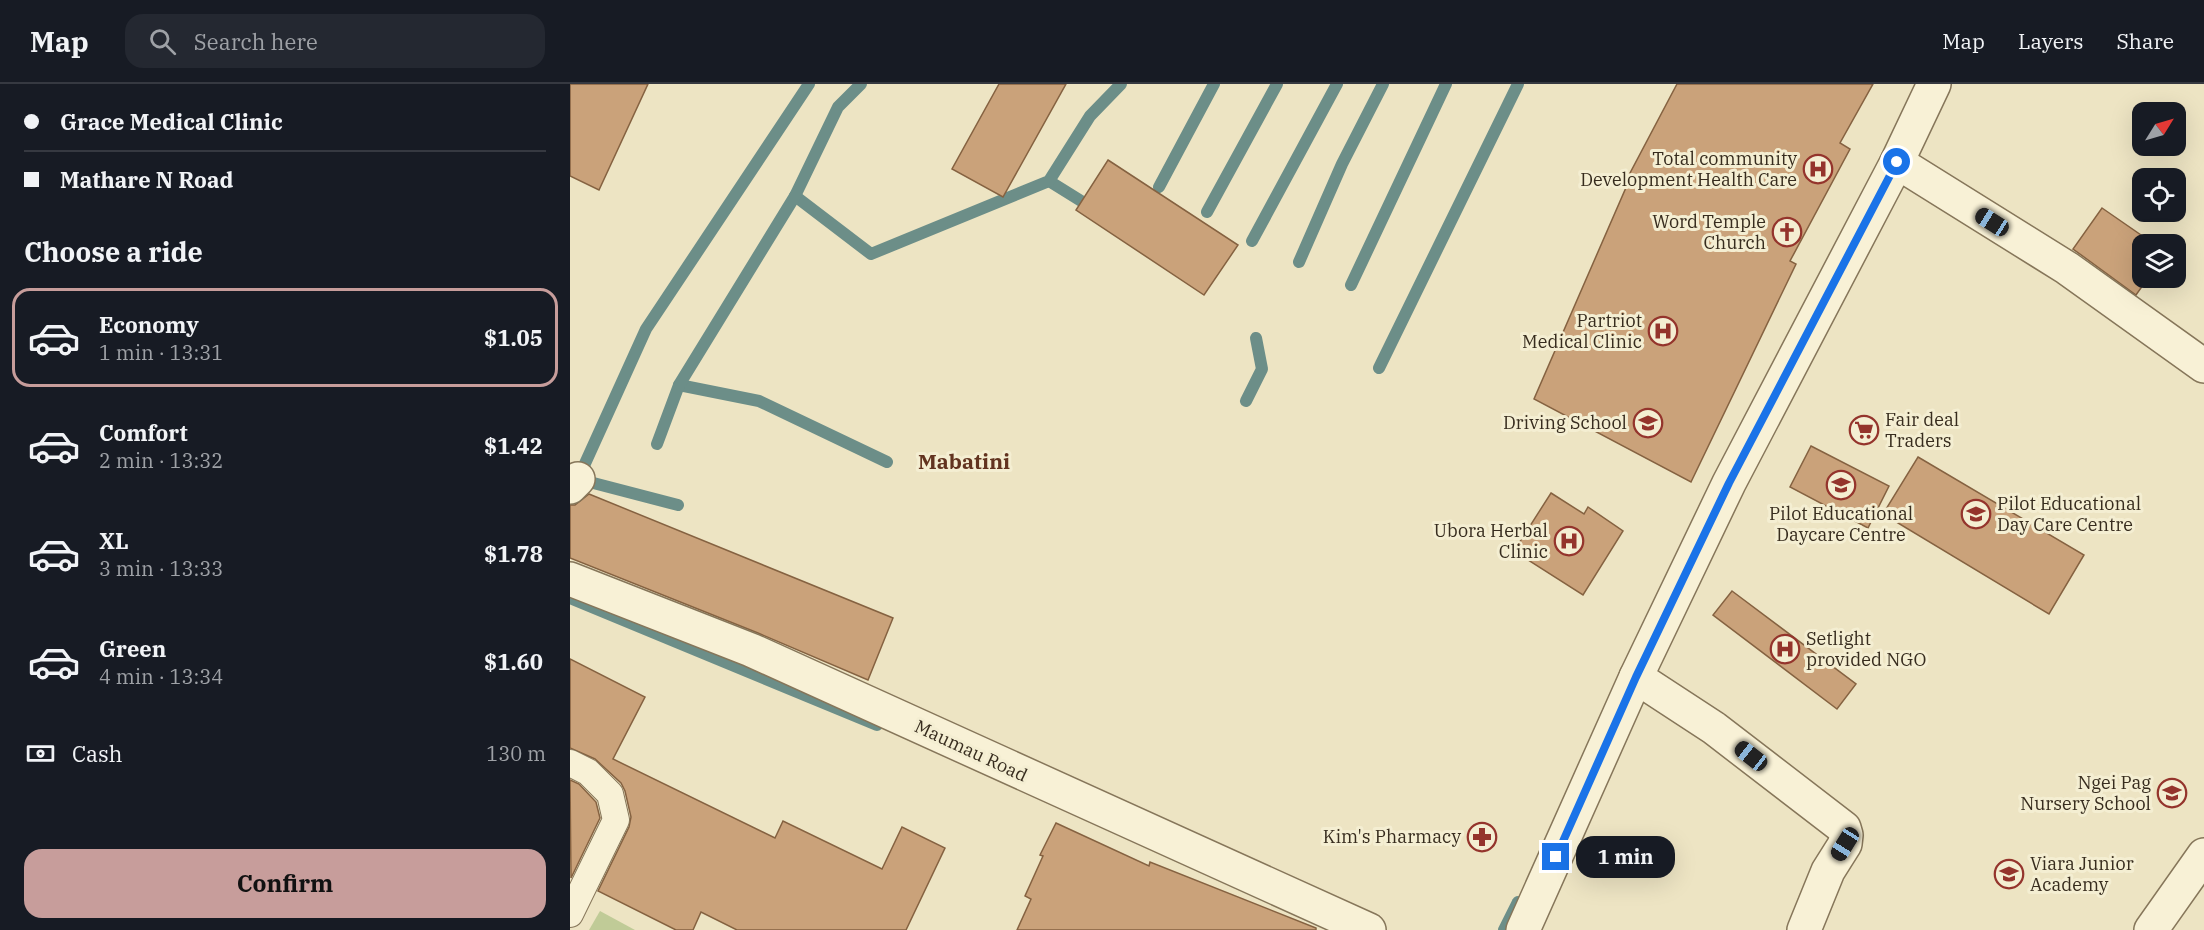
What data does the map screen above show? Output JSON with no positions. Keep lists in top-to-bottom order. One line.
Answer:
{"streets":{"street":["Maumau Road"]},"districts":["Mabatini"],"places":{"hospital":["Total community Development Health Care","Partriot Medical Clinic","Ubora Herbal Clinic","Setlight provided NGO"],"church":["Word Temple Church"],"school or university":["Driving School","Pilot Educational Daycare Centre","Pilot Educational Day Care Centre","Ngei Pag Nursery School","Viara Junior Academy"],"supermarket":["Fair deal Traders"],"pharmacy":["Kim's Pharmacy"]},"north":"top right","page":{"header":"Map","search":"Search here","nav":["Map","Layers","Share"],"banner":["Grace Medical Clinic","Mathare N Road"],"heading":"Choose a ride","list":[{"name":"Economy","note":"1 min · 13:31","value":"$1.05"},{"name":"Comfort","note":"2 min · 13:32","value":"$1.42"},{"name":"XL","note":"3 min · 13:33","value":"$1.78"},{"name":"Green","note":"4 min · 13:34","value":"$1.60"}],"pay":["Cash","130 m"],"bubble":"1 min","buttons":"Confirm"}}
